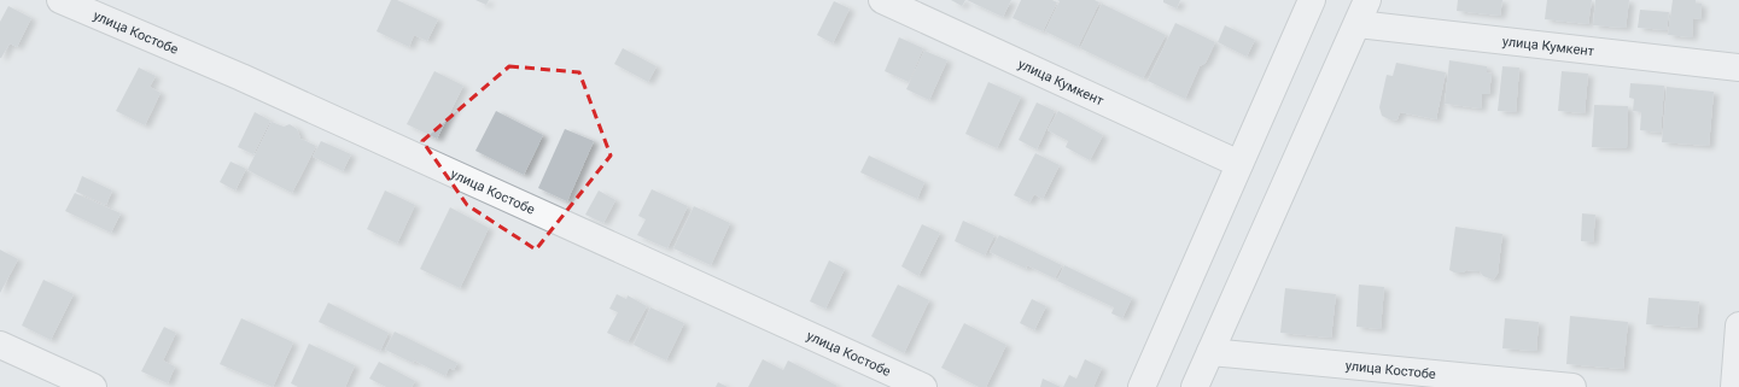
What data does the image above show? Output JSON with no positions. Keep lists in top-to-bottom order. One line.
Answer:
{"streets":{"street":["улица Костобе","улица Кумкент"]}}
